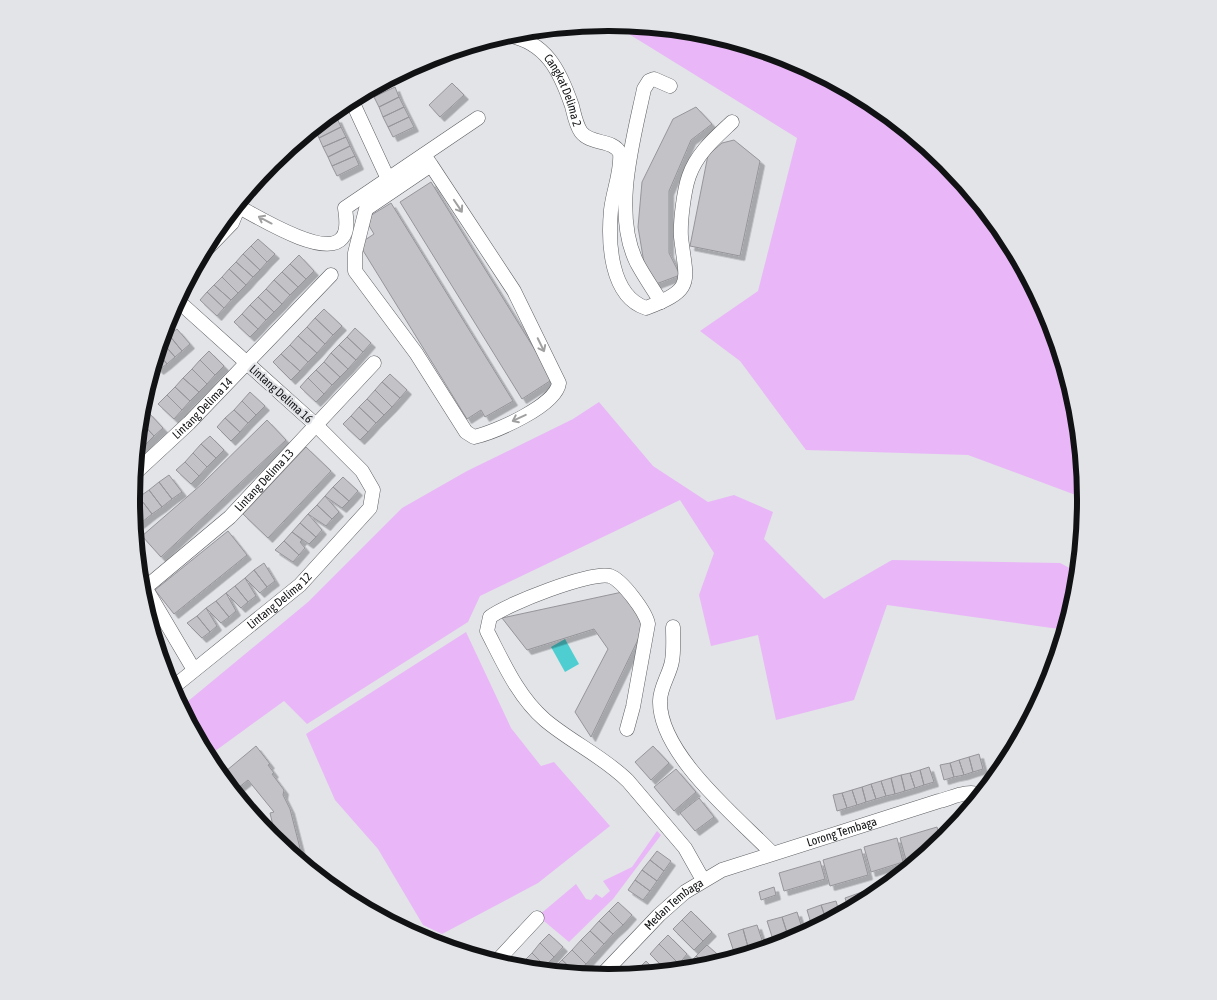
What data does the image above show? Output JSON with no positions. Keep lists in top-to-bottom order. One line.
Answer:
{"streets":{"street":["Cangkat Delima 2","Lintang Delima 16","Lintang Delima 14","Lintang Delima 13","Lintang Delima 12","Lorong Tembaga","Medan Tembaga"]},"crossings":[["Lintang Delima 16","Lintang Delima 14"],["Lintang Delima 16","Lintang Delima 13"],["Lintang Delima 16","Lintang Delima 12"],["Lorong Tembaga","Medan Tembaga"]]}
